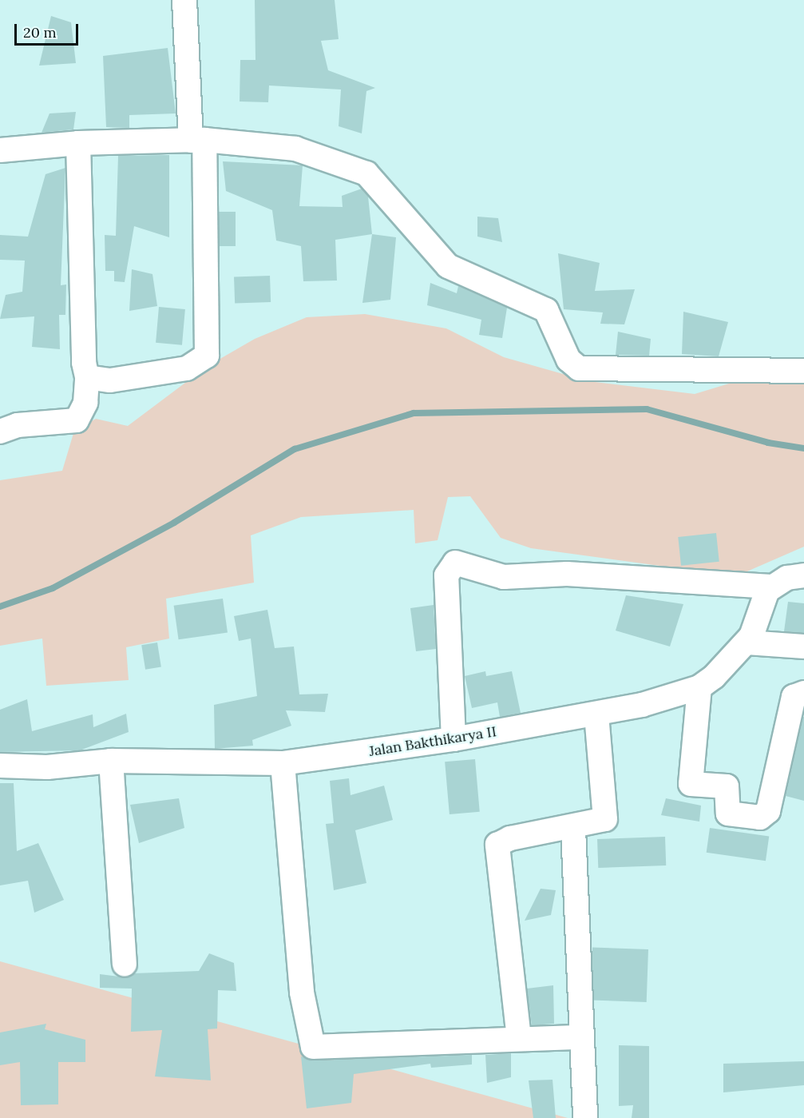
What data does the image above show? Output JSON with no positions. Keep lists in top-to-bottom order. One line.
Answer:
{"streets":{"street":["Jalan Bakthikarya II"]},"scale_bar":"20 m"}
